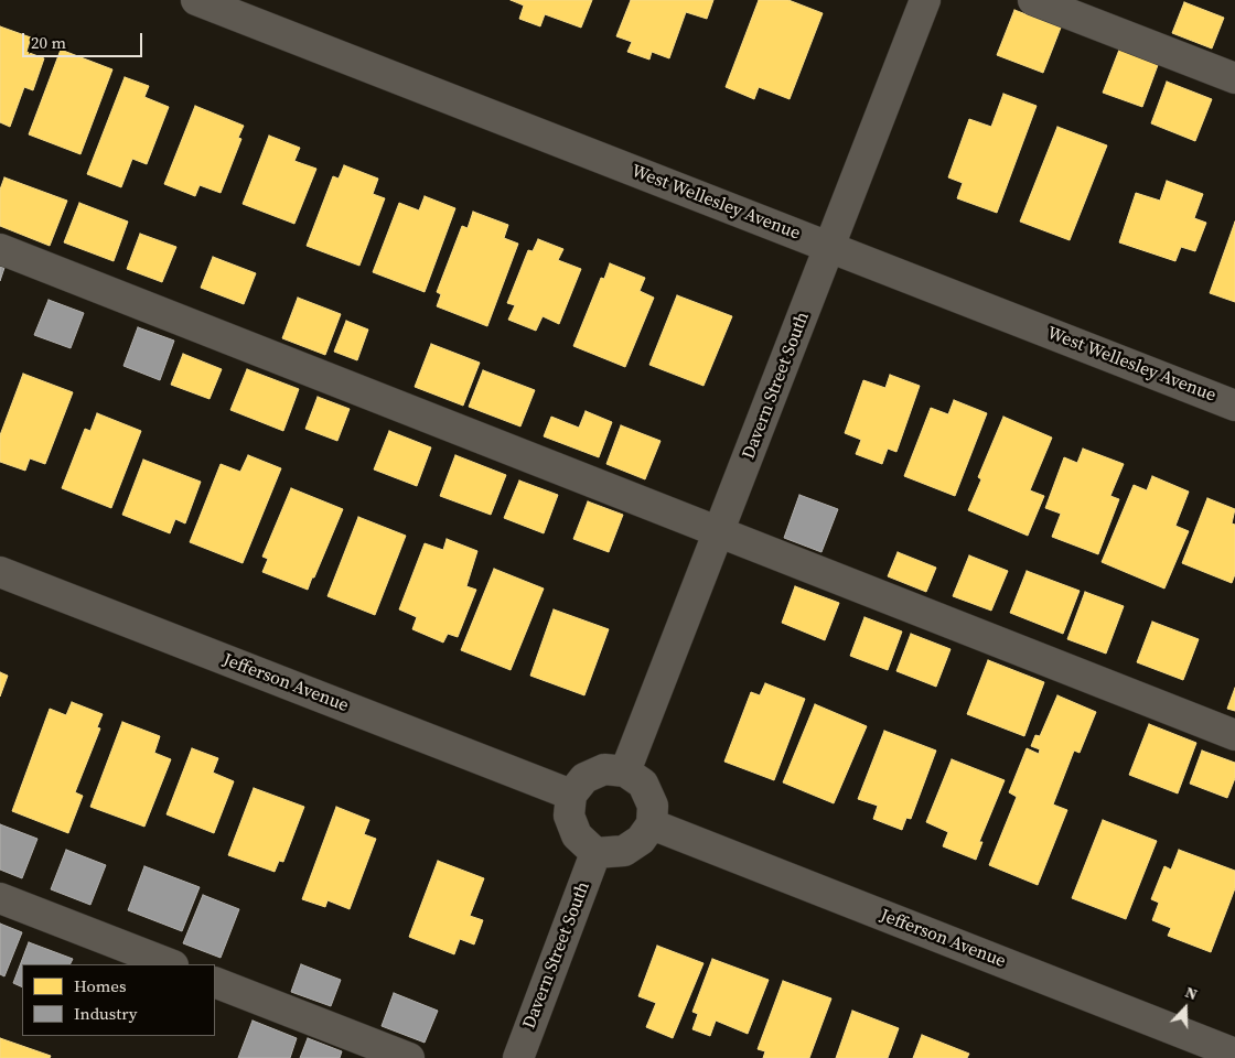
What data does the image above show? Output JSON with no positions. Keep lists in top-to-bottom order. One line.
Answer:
{"streets":{"street":["West Wellesley Avenue","Davern Street South","Jefferson Avenue"]},"crossings":[["West Wellesley Avenue","Davern Street South"],["Davern Street South","Jefferson Avenue"]],"legend":["Homes","Industry"],"scale_bar":"20 m","north":"top"}
